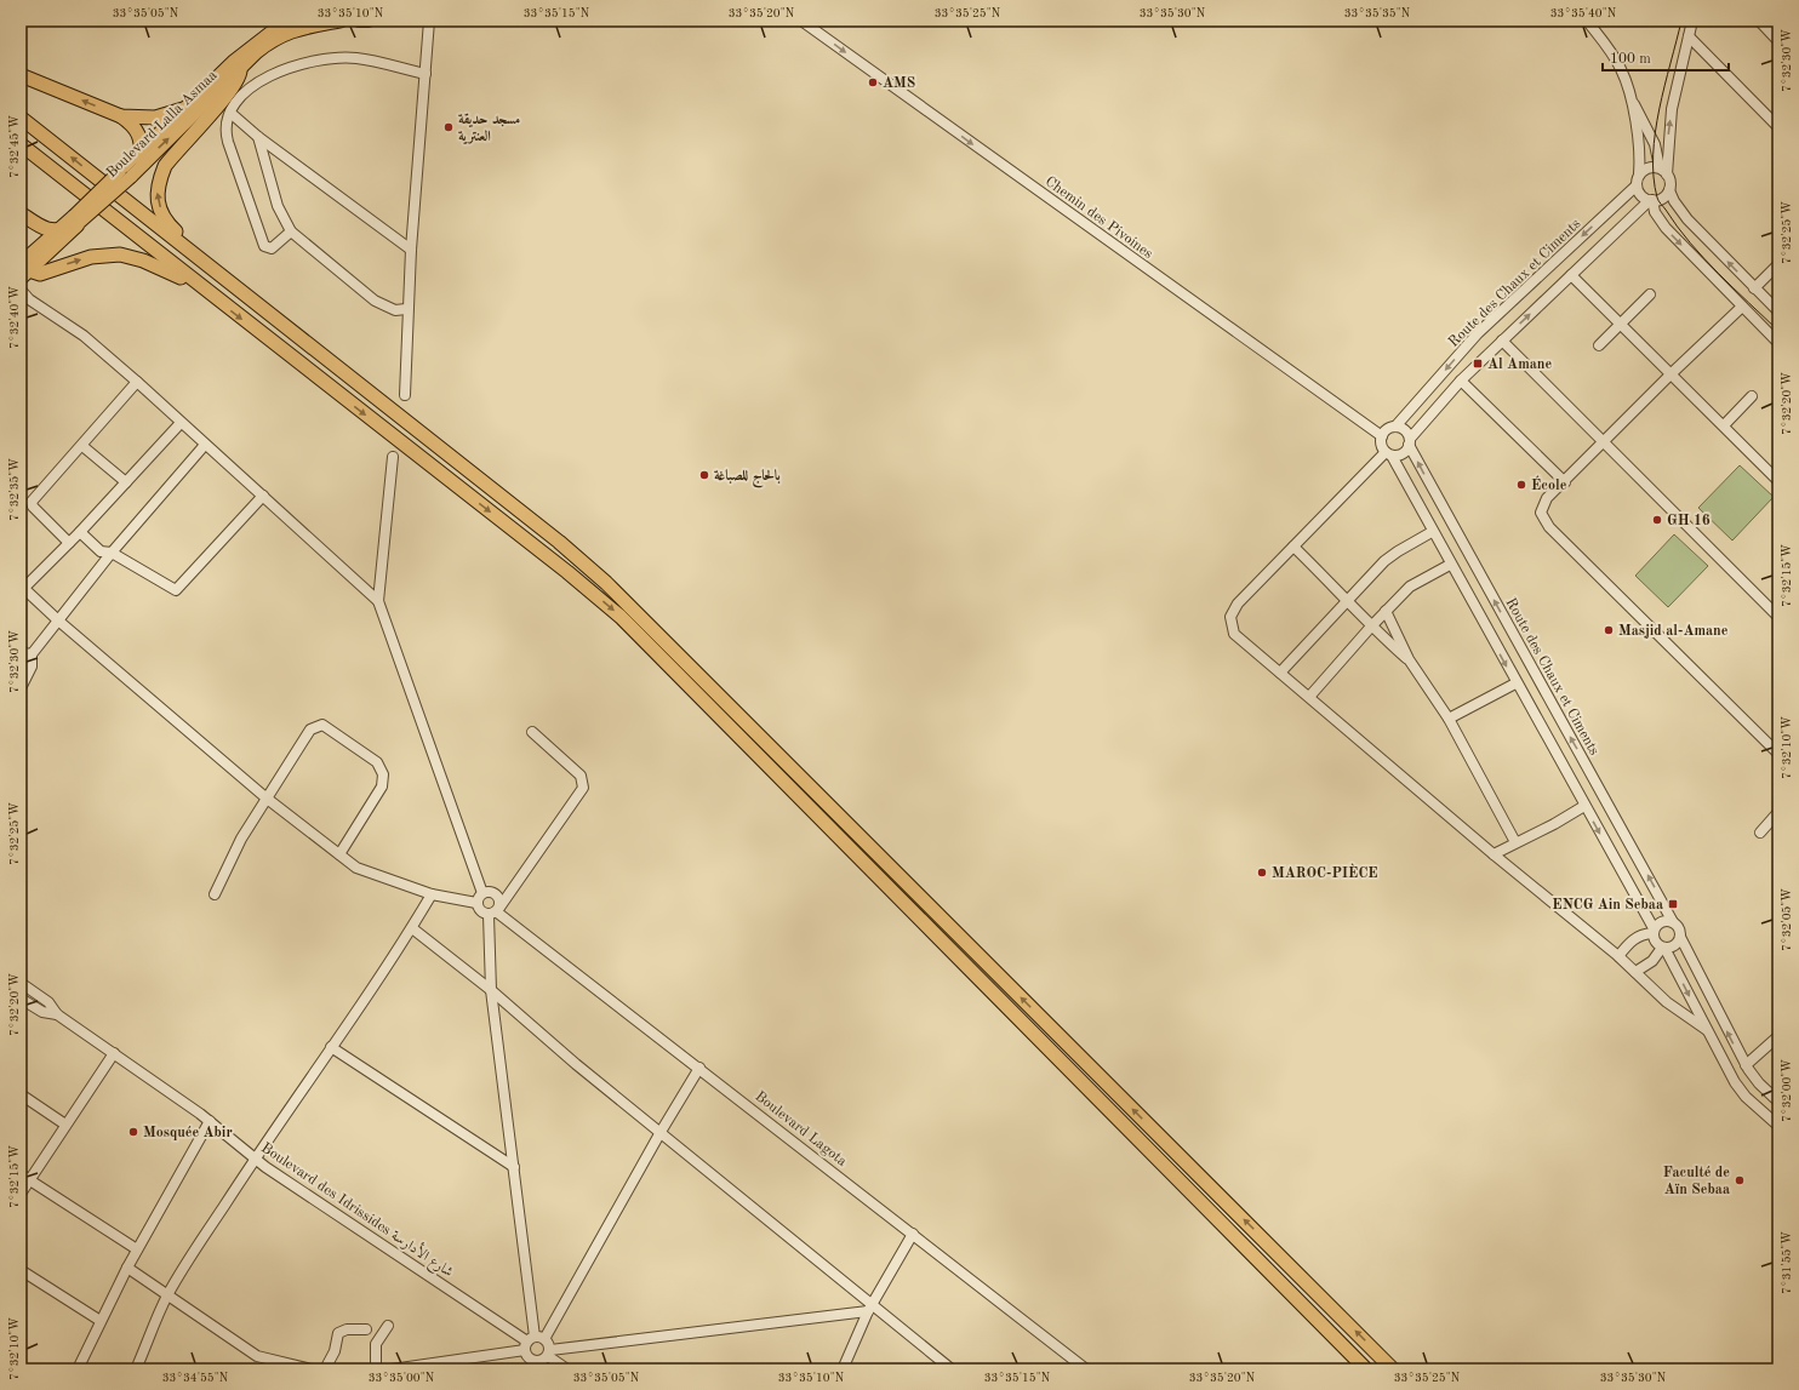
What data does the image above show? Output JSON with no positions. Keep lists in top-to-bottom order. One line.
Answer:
{"streets":{"main road":["Boulevard Lalla Asmaa"],"street":["Chemin des Pivoines","Route des Chaux et Ciments","Boulevard Lagota","Boulevard des Idrissides شارع الأدارسة"]},"crossings":[["Chemin des Pivoines","Route des Chaux et Ciments"]],"one_way":["Chemin des Pivoines"],"places":{"other":["AMS","مسجد حديقة العنترية","بالحاج للصباغة","École","GH 16","Masjid al-Amane","MAROC-PIÈCE","Mosquée Abir","Faculté de Aïn Sebaa"],"transit":["Al Amane","ENCG Ain Sebaa"]},"scale_bar":"100 m","coordinates":["33°35'05\"N","33°35'10\"N","33°35'15\"N","33°35'20\"N","33°35'25\"N","33°35'30\"N","33°35'35\"N","33°35'40\"N","7°32'30\"W","7°32'45\"W","7°32'25\"W","7°32'40\"W","7°32'20\"W","7°32'35\"W","7°32'15\"W","7°32'10\"W","7°32'05\"W","7°32'00\"W","7°31'55\"W","33°34'55\"N","33°35'00\"N"]}
